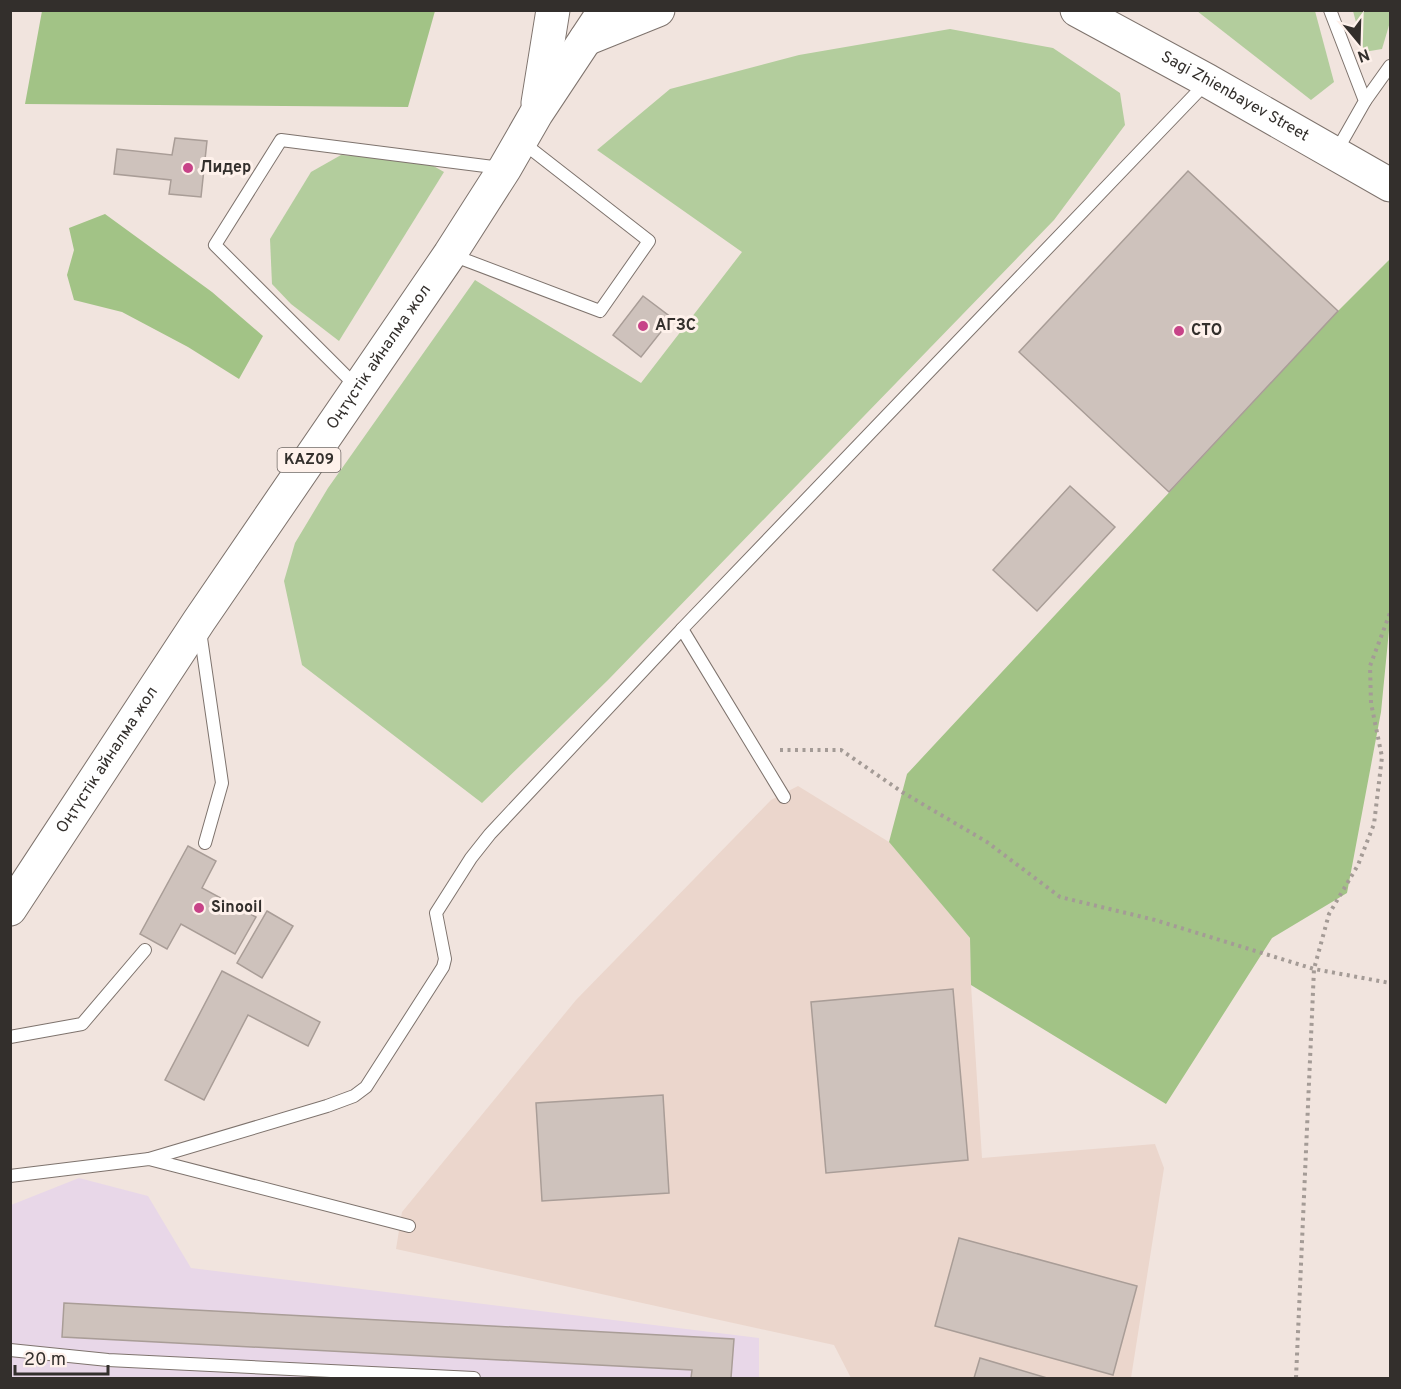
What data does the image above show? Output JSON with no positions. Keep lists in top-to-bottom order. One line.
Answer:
{"streets":{"main road":["Sagi Zhienbayev Street","Оңтүстік айналма жол","KAZ09"]},"crossings":[["Оңтүстік айналма жол","KAZ09"]],"places":["Лидер","АГЗС","СТО","Sinooil"],"scale_bar":"20 m","north":"bottom"}
